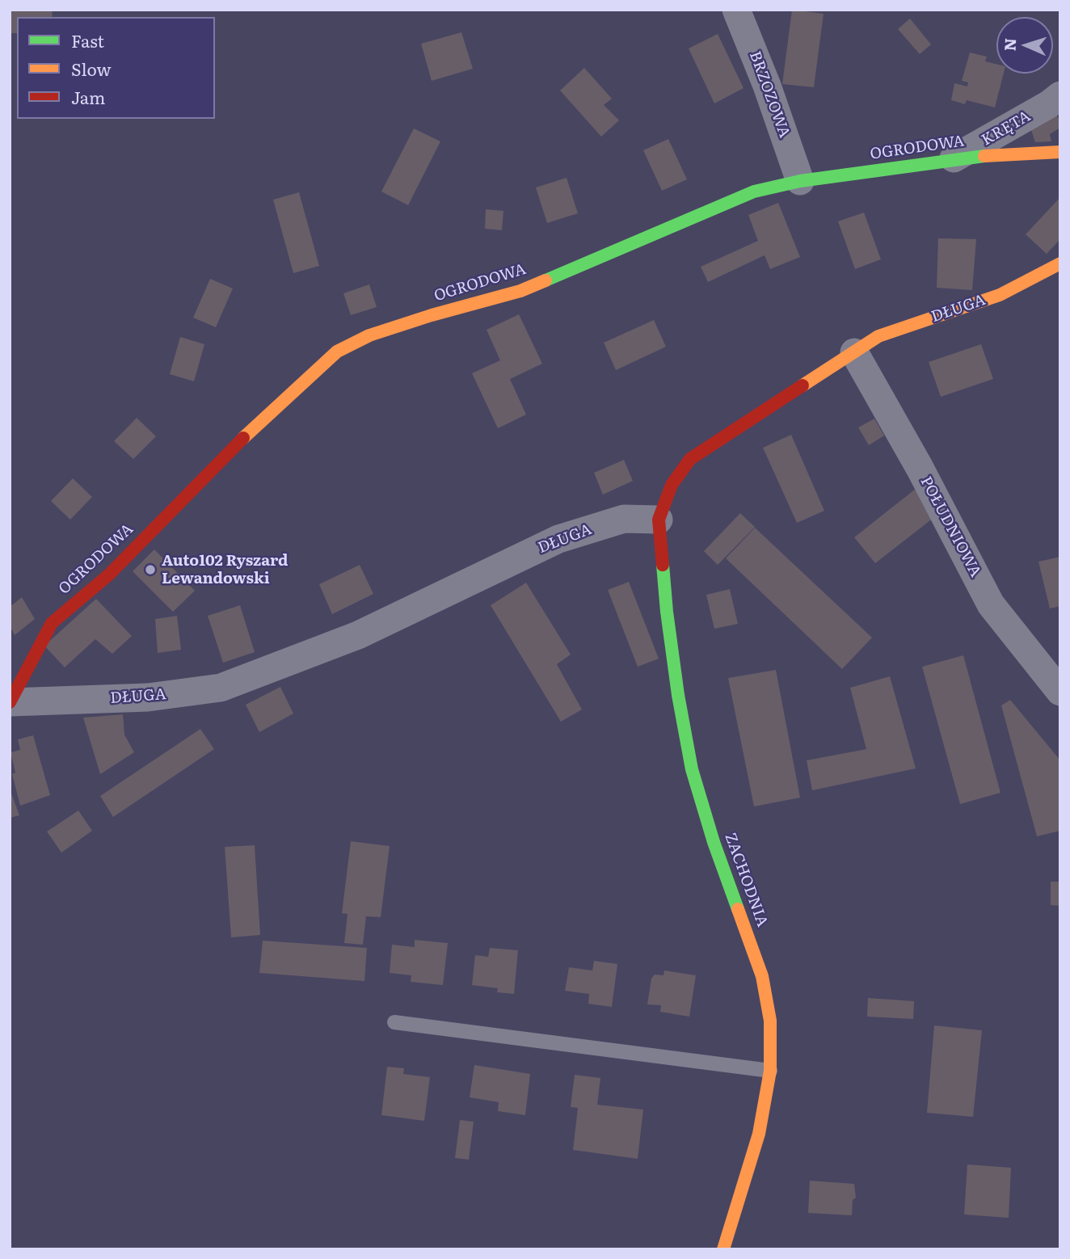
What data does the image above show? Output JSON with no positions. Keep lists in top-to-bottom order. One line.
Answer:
{"streets":{"street":["BRZOZOWA","KRĘTA","OGRODOWA","DŁUGA","POŁUDNIOWA","ZACHODNIA"]},"crossings":[["BRZOZOWA","OGRODOWA"],["KRĘTA","OGRODOWA"],["OGRODOWA","DŁUGA"],["DŁUGA","POŁUDNIOWA"],["DŁUGA","ZACHODNIA"]],"places":["Auto102 Ryszard Lewandowski"],"legend":["Fast","Slow","Jam"],"north":"left"}
